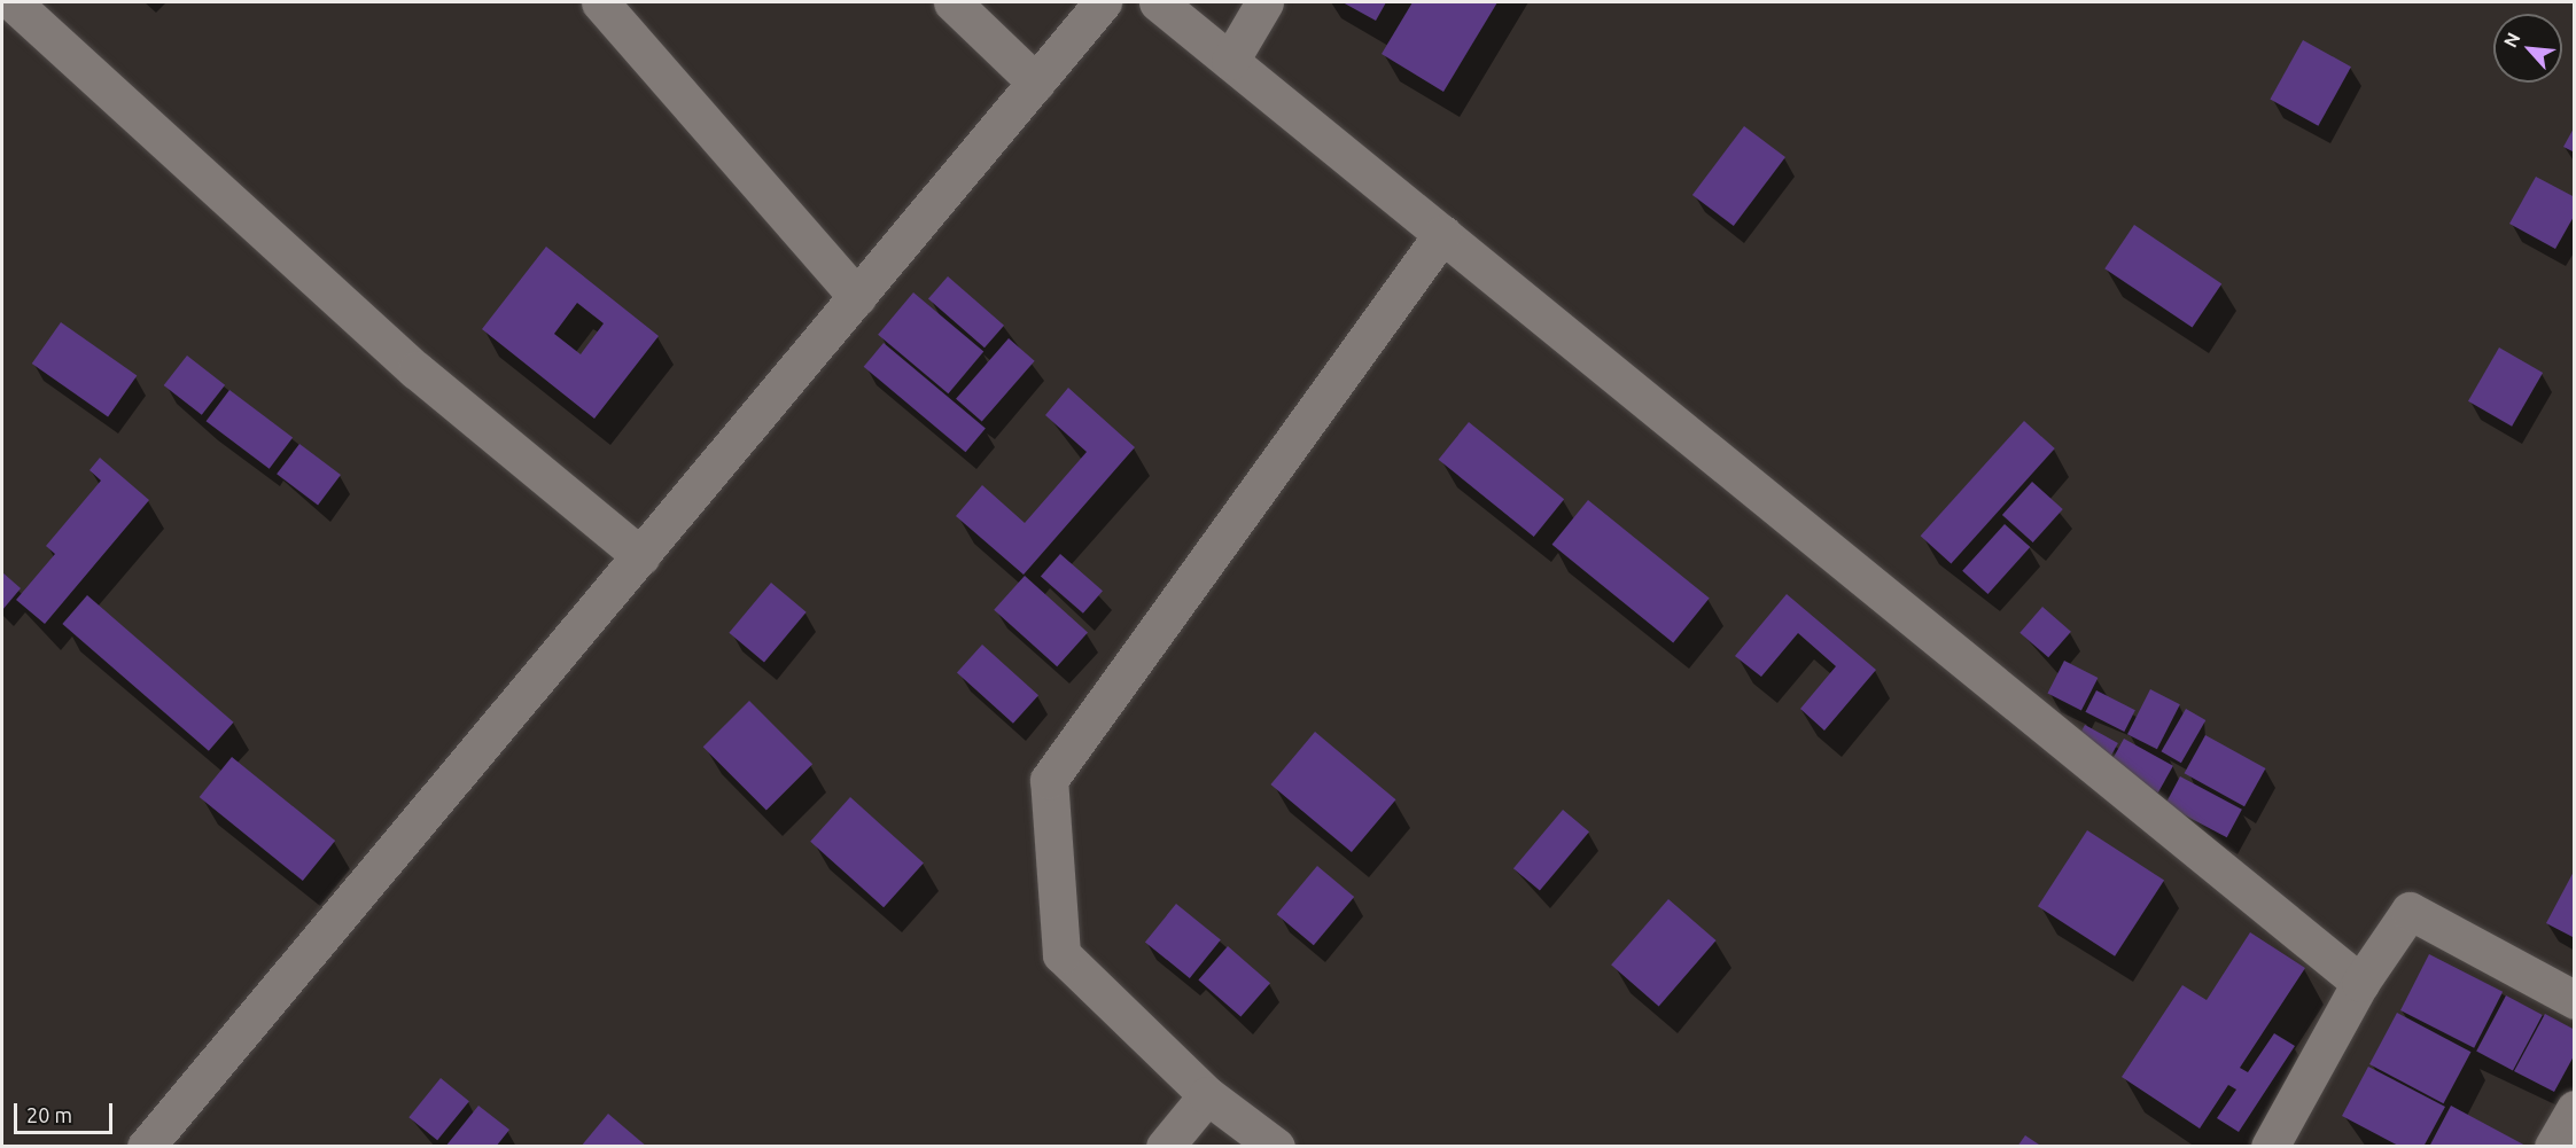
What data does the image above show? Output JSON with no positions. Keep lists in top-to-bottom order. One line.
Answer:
{"scale_bar":"20 m","north":"top left"}
